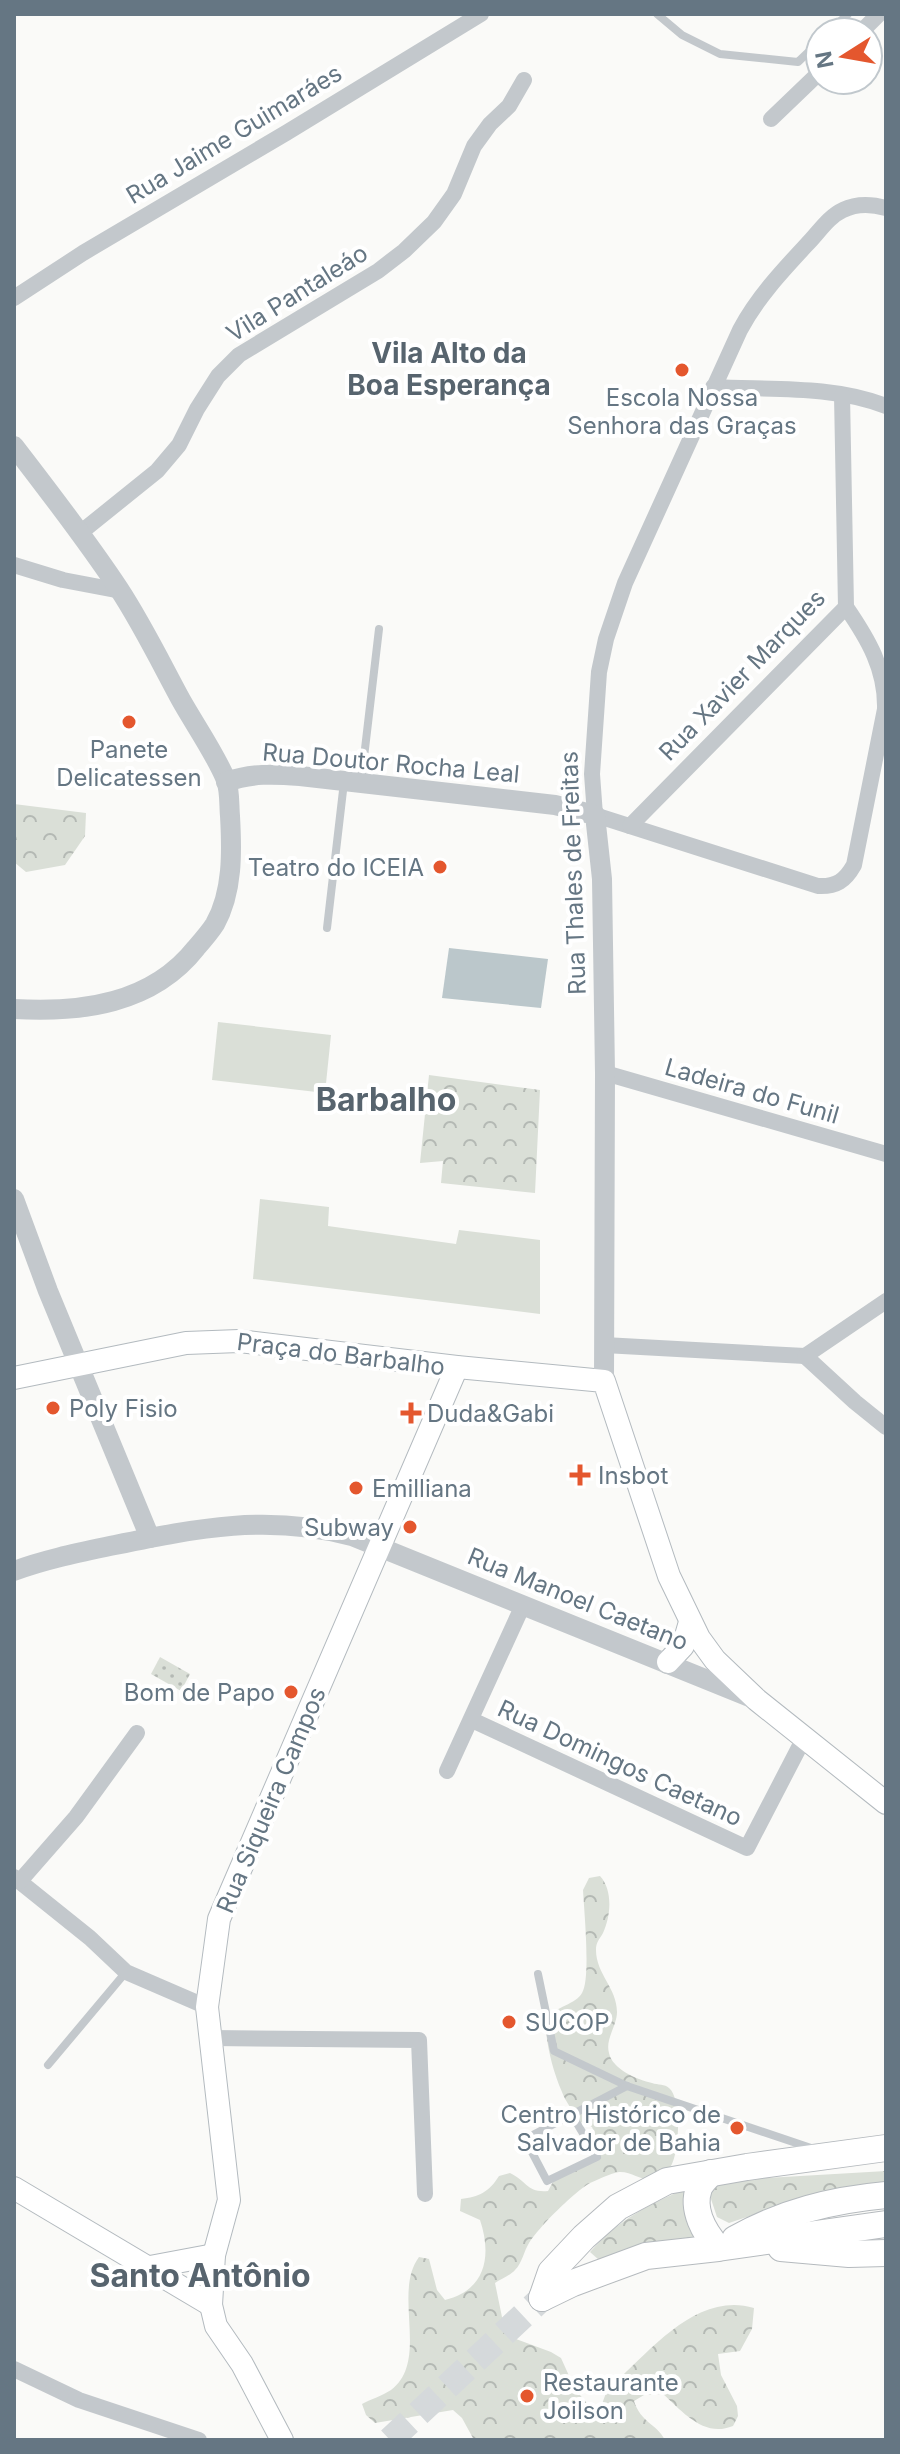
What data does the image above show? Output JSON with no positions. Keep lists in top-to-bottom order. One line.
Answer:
{"streets":{"main road":["Praça do Barbalho","Rua Siqueira Campos"],"street":["Rua Jaime Guimaráes","Vila Pantaleáo","Rua Xavier Marques","Rua Doutor Rocha Leal","Rua Thales de Freitas","Ladeira do Funil","Rua Manoel Caetano","Rua Domingos Caetano"]},"crossings":[["Rua Xavier Marques","Rua Doutor Rocha Leal"],["Rua Doutor Rocha Leal","Rua Thales de Freitas"],["Rua Thales de Freitas","Ladeira do Funil"],["Rua Thales de Freitas","Praça do Barbalho"],["Praça do Barbalho","Rua Siqueira Campos"],["Rua Manoel Caetano","Rua Siqueira Campos"]],"districts":["Vila Alto da Boa Esperança","Barbalho","Santo Antônio"],"places":{"other":["Escola Nossa Senhora das Graças","Panete Delicatessen","Teatro do ICEIA","Poly Fisio","Emilliana","Subway","Bom de Papo","SUCOP","Centro Histórico de Salvador de Bahia","Restaurante Joilson"],"health":["Duda&Gabi","Insbot"]},"north":"left"}
